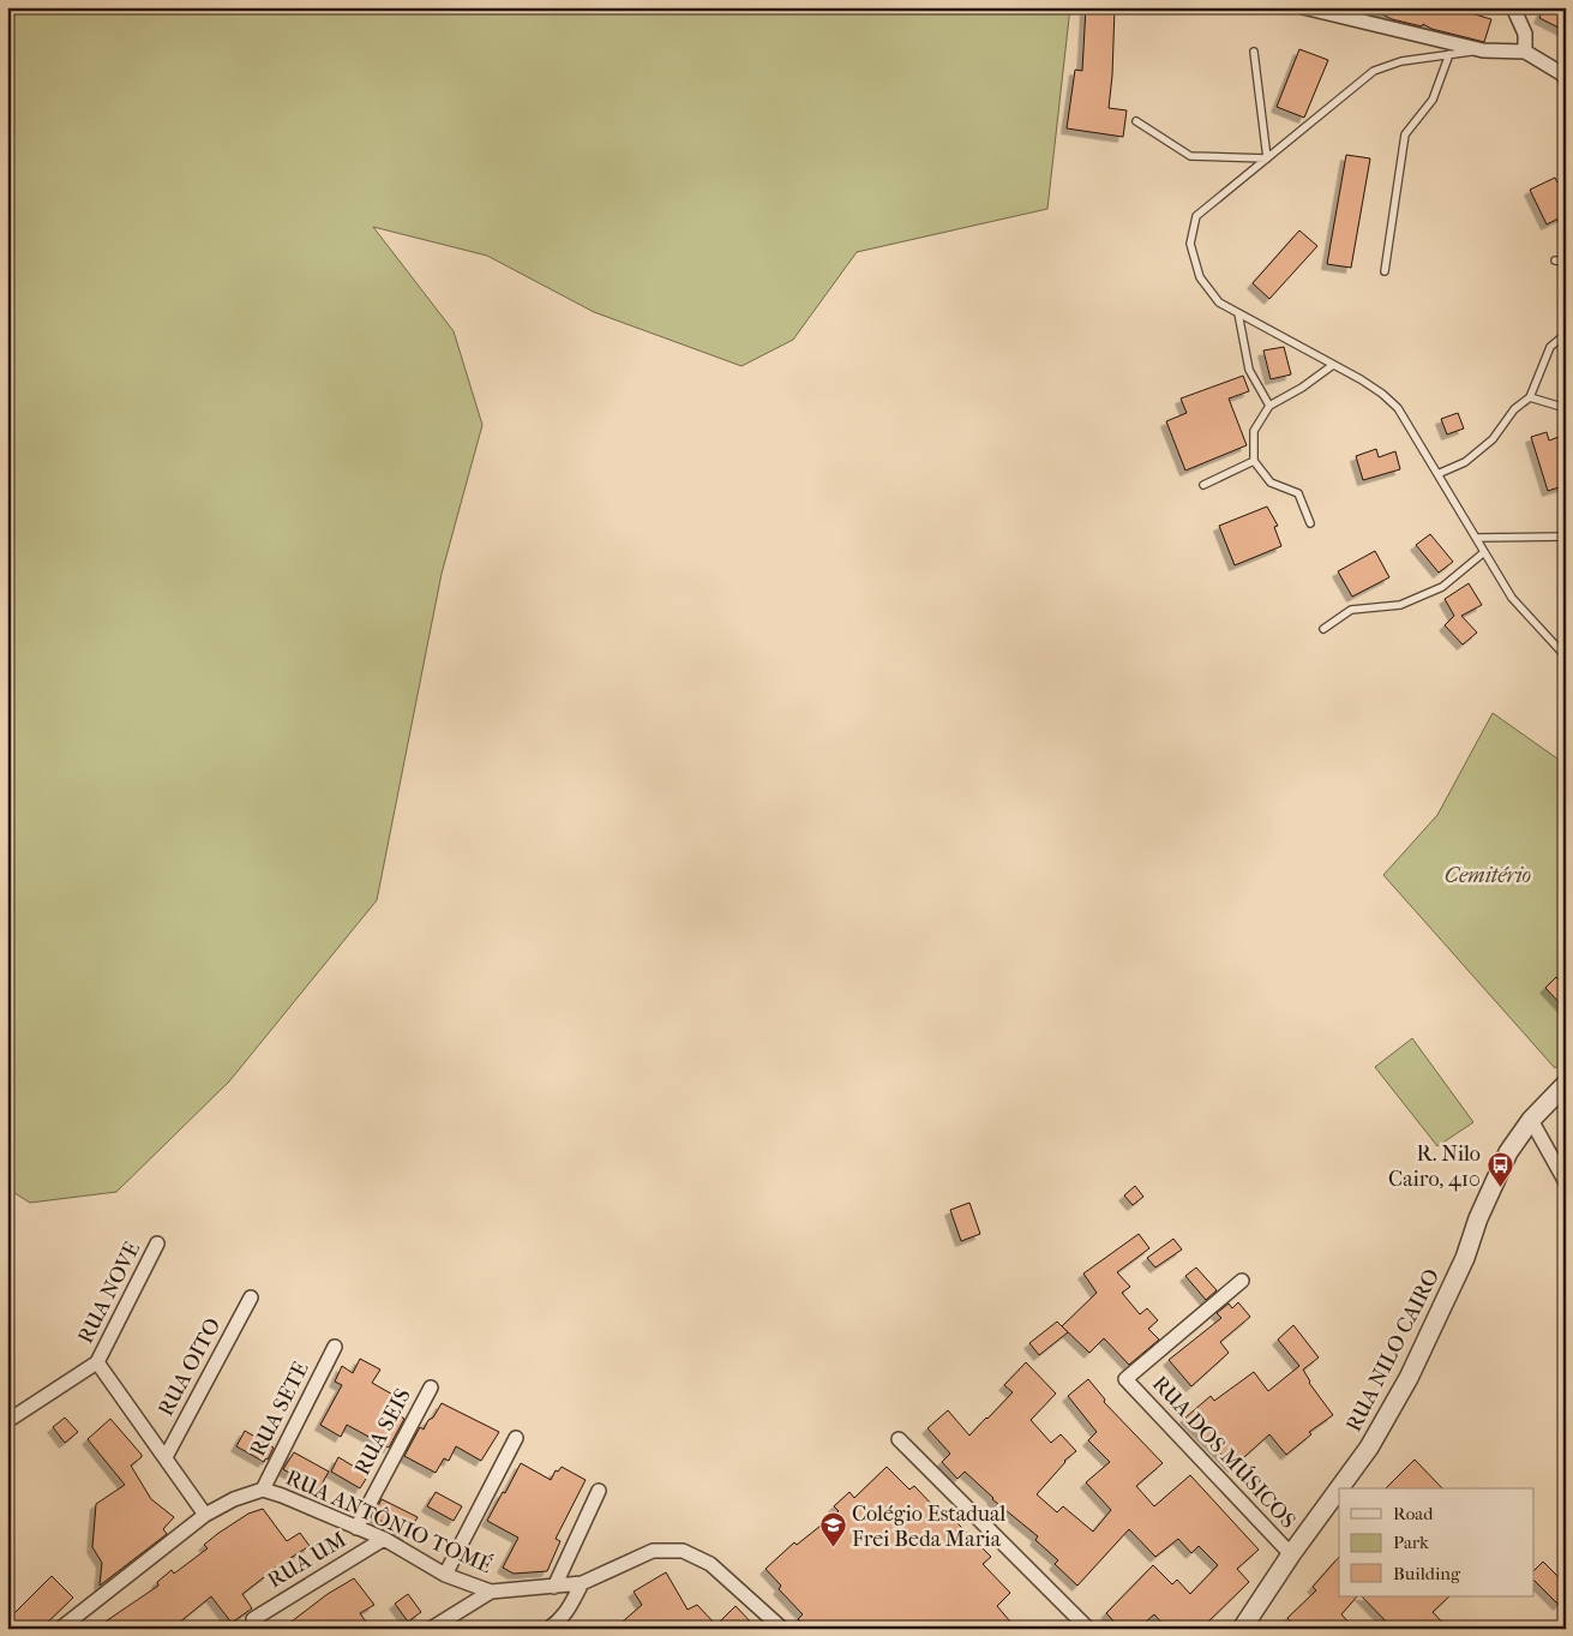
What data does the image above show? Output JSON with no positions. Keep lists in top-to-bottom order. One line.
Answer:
{"streets":{"street":["RUA NOVE","RUA NILO CAIRO","RUA OITO","RUA SETE","RUA SEIS","RUA DOS MÚSICOS","RUA ANTÔNIO TOMÉ","RUA UM"]},"crossings":[["RUA NILO CAIRO","RUA DOS MÚSICOS"],["RUA SETE","RUA ANTÔNIO TOMÉ"],["RUA SEIS","RUA ANTÔNIO TOMÉ"],["RUA ANTÔNIO TOMÉ","RUA UM"]],"parks":["Cemitério"],"places":{"bus stop":["R. Nilo Cairo, 410"],"school or university":["Colégio Estadual Frei Beda Maria"]},"legend":["Road","Park","Building"]}
